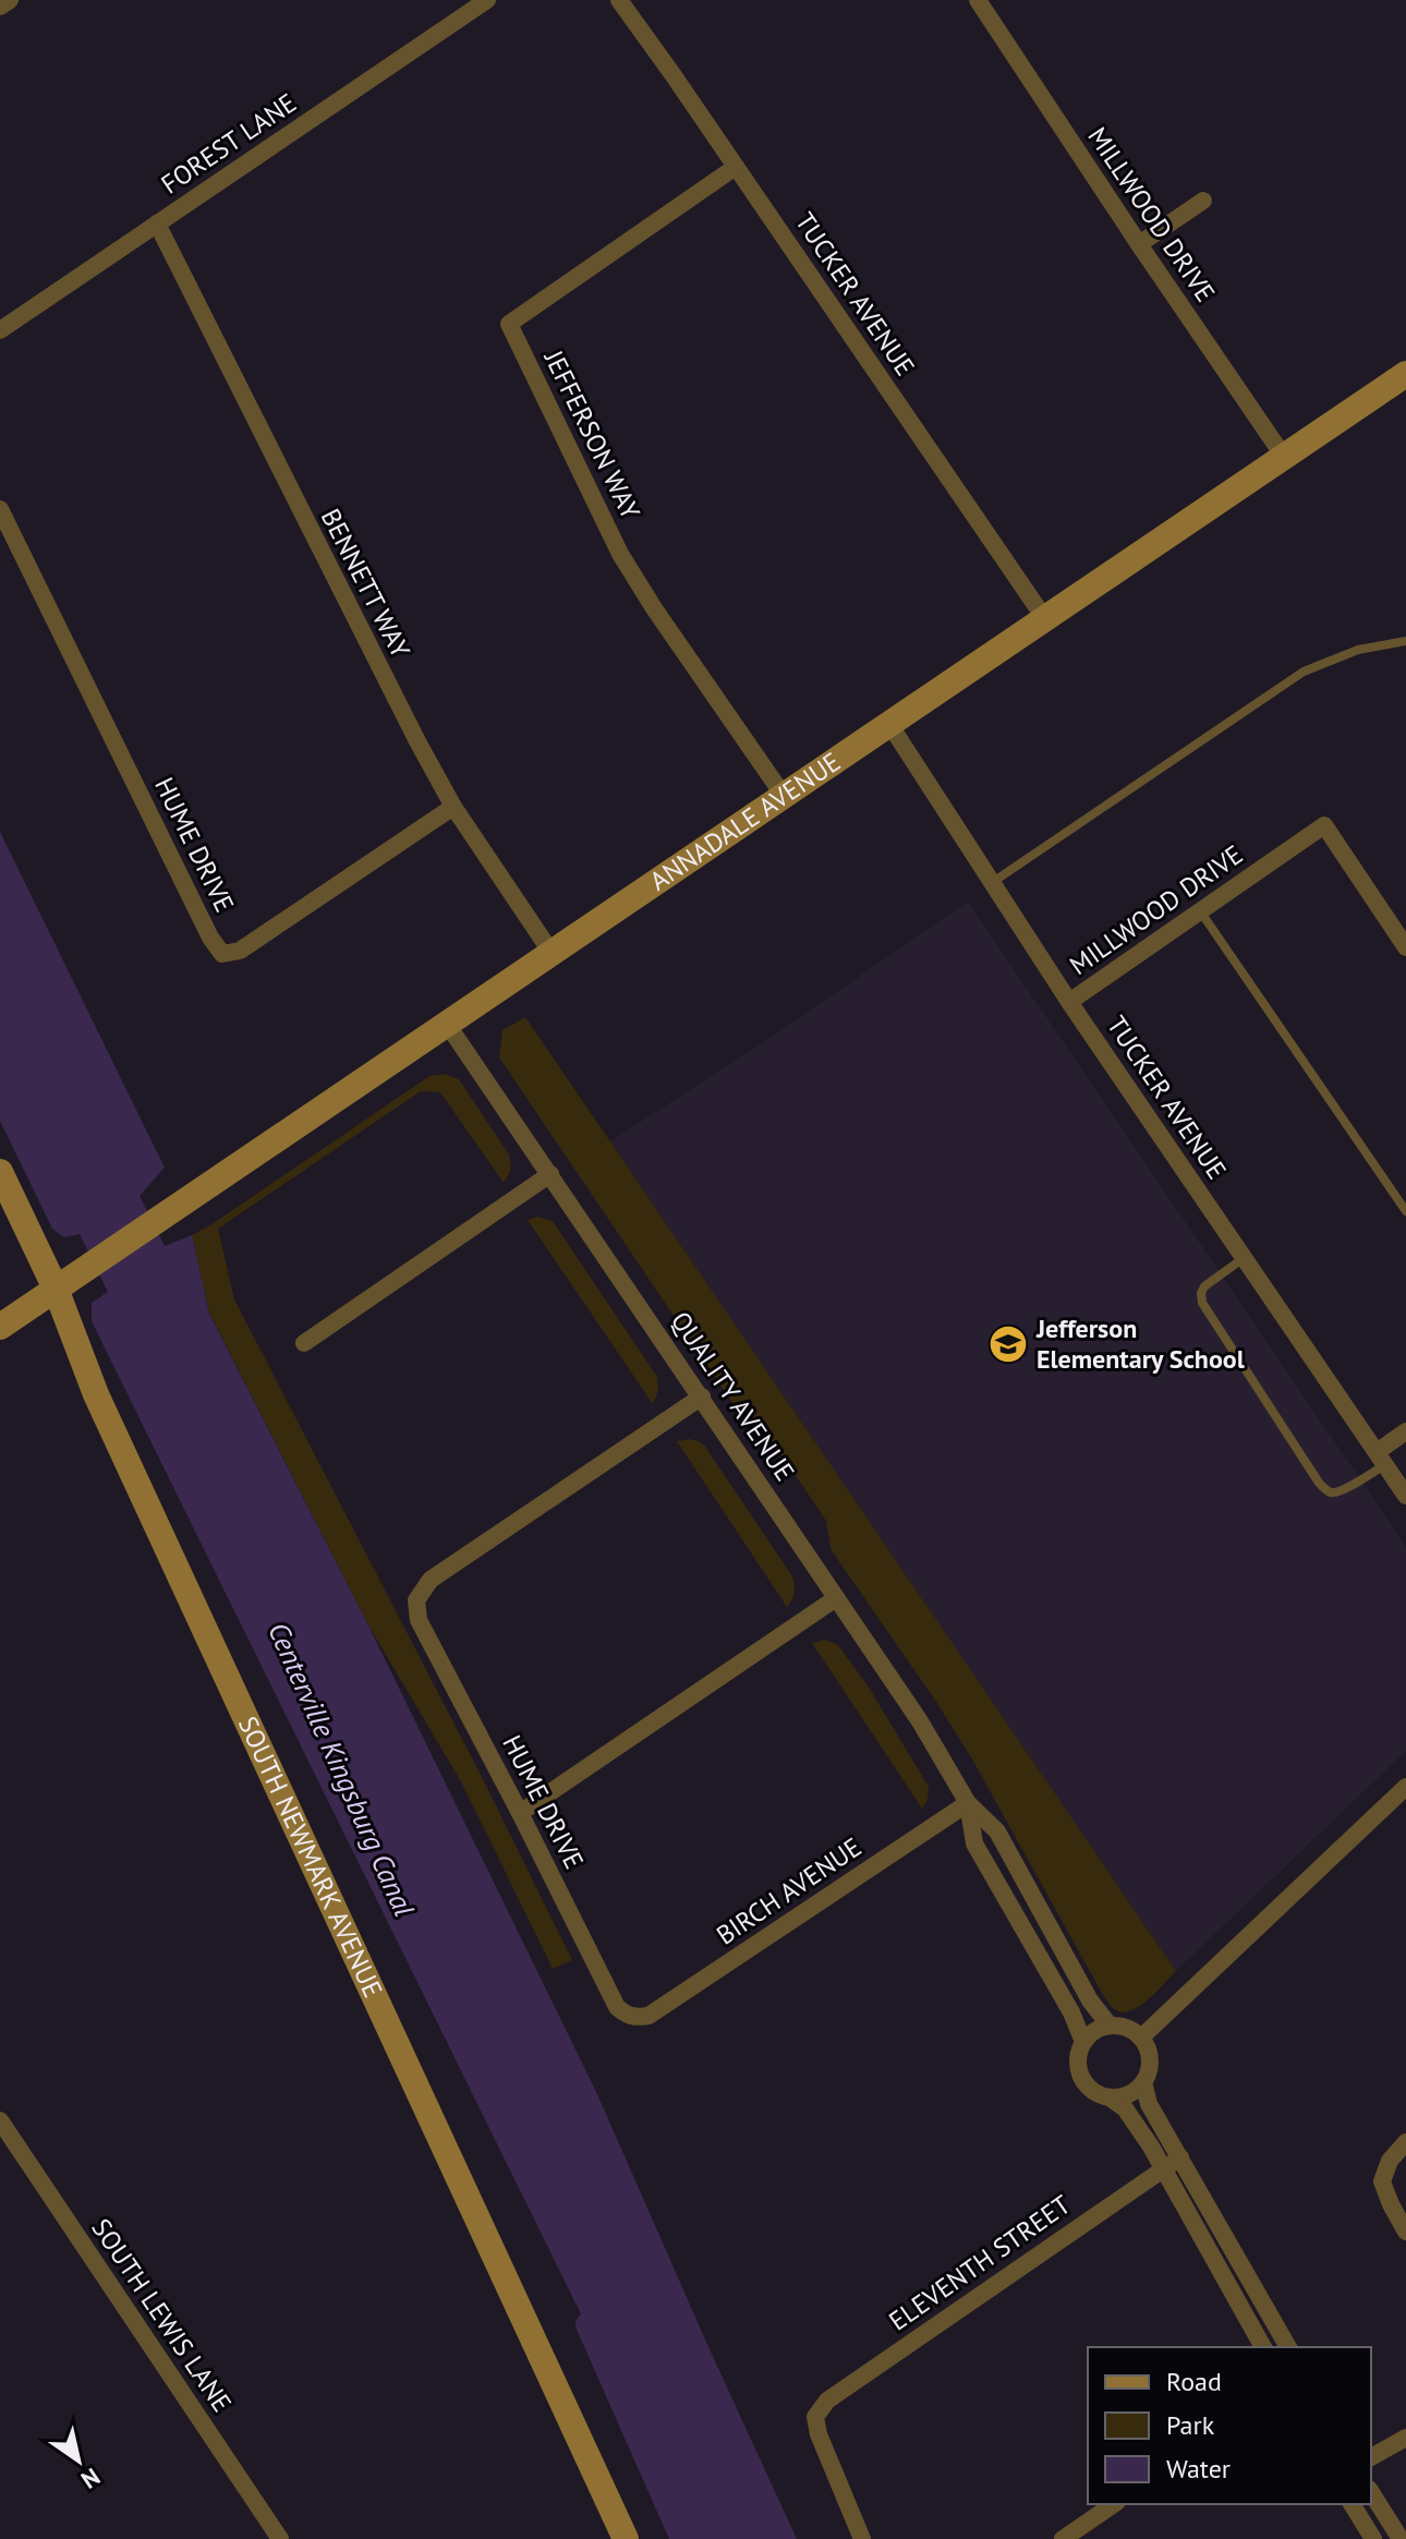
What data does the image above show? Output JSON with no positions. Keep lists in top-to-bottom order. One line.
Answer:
{"streets":{"street":["FOREST LANE","MILLWOOD DRIVE","TUCKER AVENUE","JEFFERSON WAY","BENNETT WAY","ANNADALE AVENUE","HUME DRIVE","QUALITY AVENUE","SOUTH NEWMARK AVENUE","BIRCH AVENUE","ELEVENTH STREET","SOUTH LEWIS LANE"]},"crossings":[["FOREST LANE","BENNETT WAY"],["MILLWOOD DRIVE","TUCKER AVENUE"],["MILLWOOD DRIVE","ANNADALE AVENUE"],["TUCKER AVENUE","JEFFERSON WAY"],["TUCKER AVENUE","ANNADALE AVENUE"],["JEFFERSON WAY","ANNADALE AVENUE"],["BENNETT WAY","ANNADALE AVENUE"],["BENNETT WAY","HUME DRIVE"],["ANNADALE AVENUE","QUALITY AVENUE"],["ANNADALE AVENUE","SOUTH NEWMARK AVENUE"],["HUME DRIVE","QUALITY AVENUE"],["HUME DRIVE","BIRCH AVENUE"],["QUALITY AVENUE","BIRCH AVENUE"]],"water":["Centerville Kingsburg Canal"],"places":{"school or university":["Jefferson Elementary School"]},"legend":["Road","Park","Water"],"north":"bottom right"}
